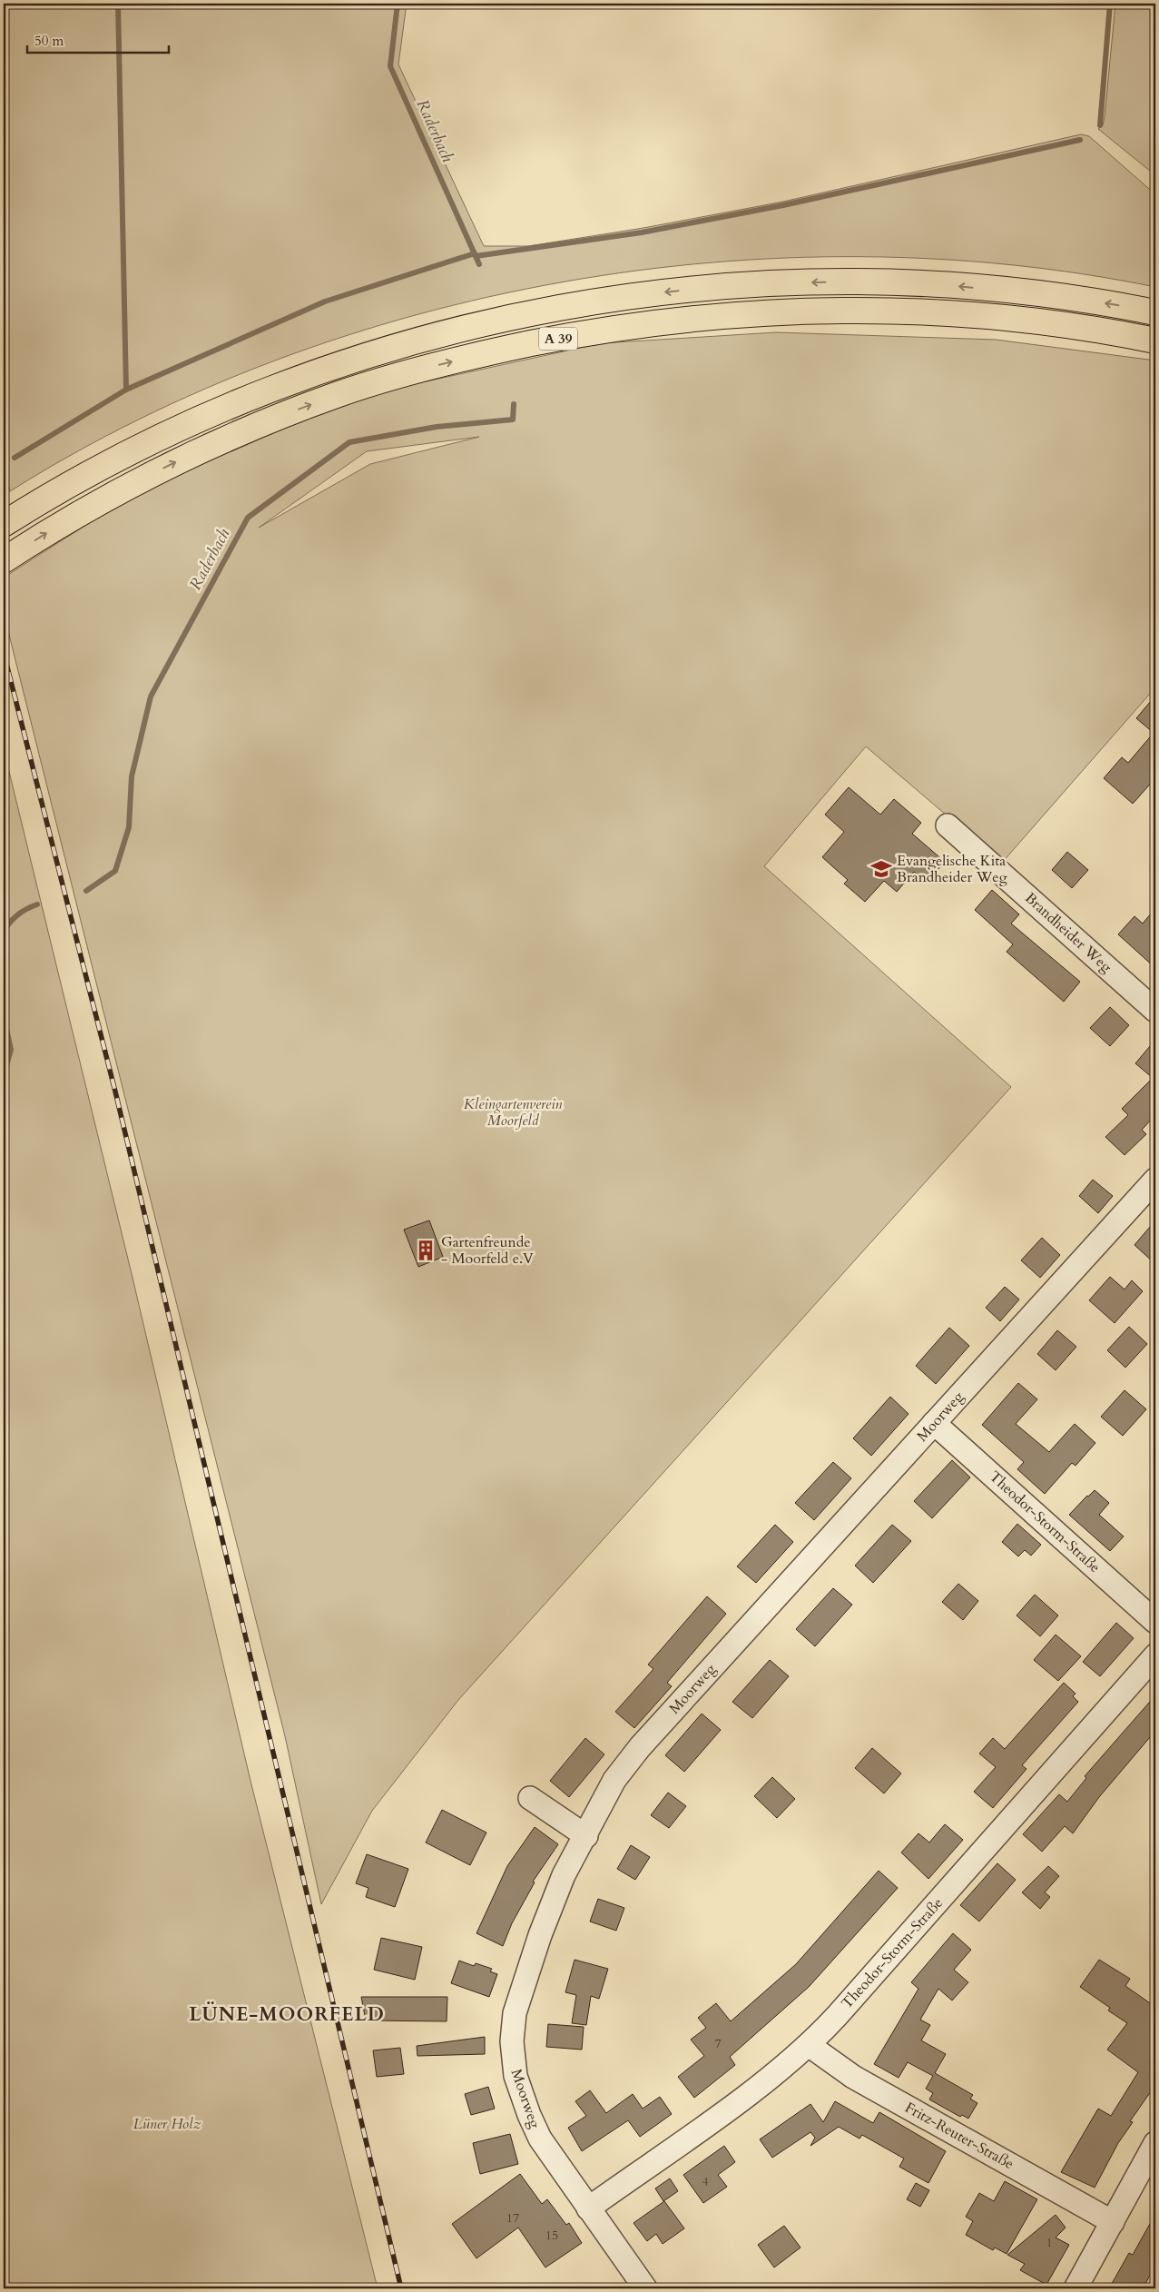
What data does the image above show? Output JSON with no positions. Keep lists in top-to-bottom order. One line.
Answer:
{"streets":{"highway":["A 39"],"street":["Brandheider Weg","Moorweg","Theodor-Storm-Straße","Fritz-Reuter-Straße"]},"crossings":[["Moorweg","Theodor-Storm-Straße"],["Theodor-Storm-Straße","Fritz-Reuter-Straße"]],"districts":["LÜNE-MOORFELD"],"water":["Raderbach"],"parks":["Kleingartenverein Moorfeld","Lüner Holz"],"places":{"school or university":["Evangelische Kita Brandheider Weg"],"building":["Gartenfreunde - Moorfeld e.V"]},"house_numbers":["7","4","17","15","1"],"scale_bar":"50 m"}
